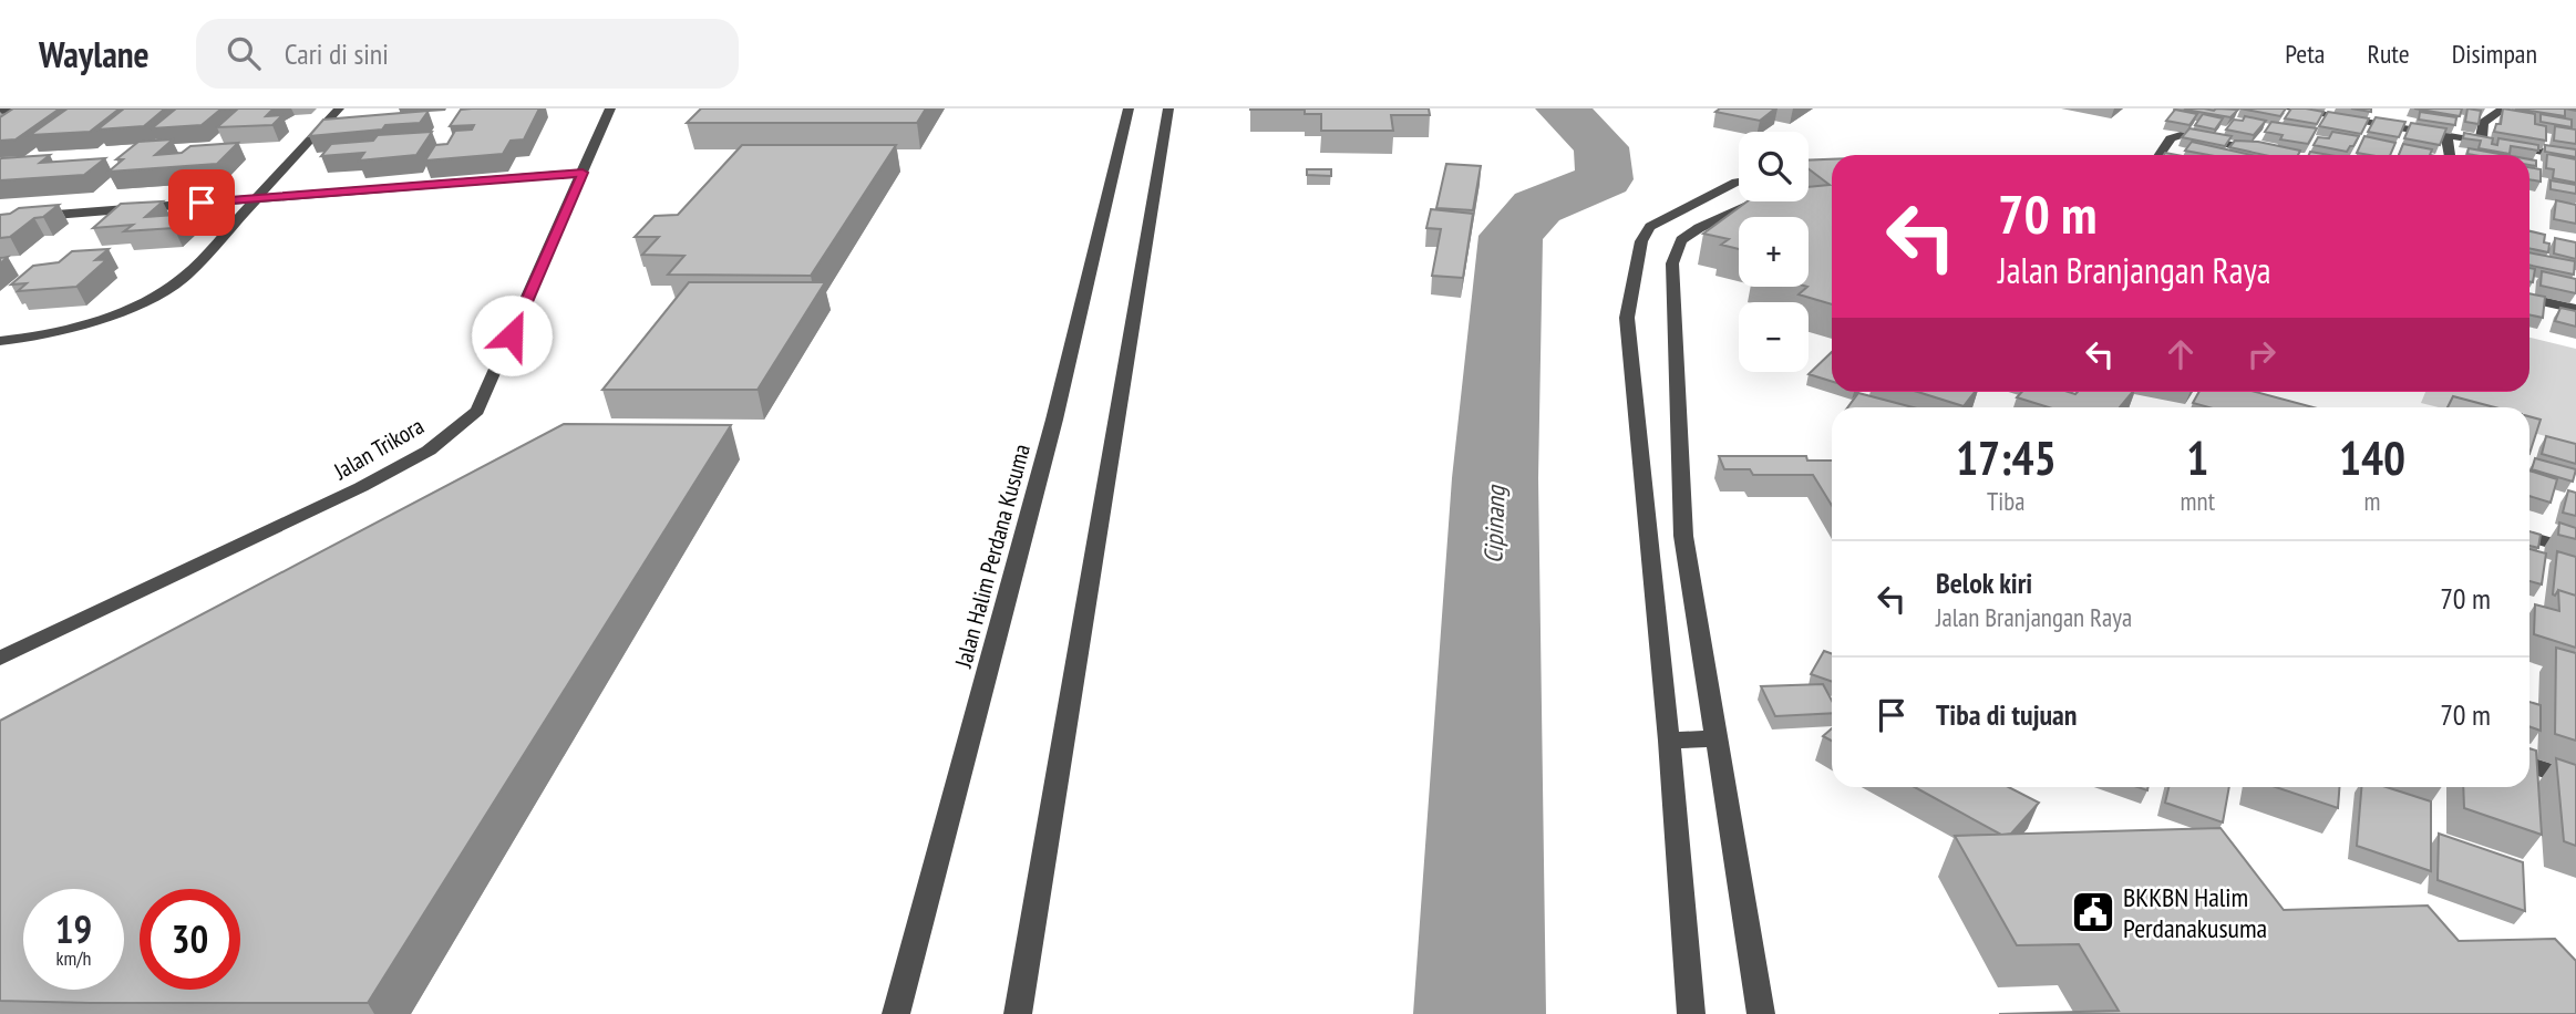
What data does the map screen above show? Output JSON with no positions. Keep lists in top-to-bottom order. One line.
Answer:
{"streets":{"street":["Jalan Trikora","Jalan Halim Perdana Kusuma"]},"water":["Cipinang"],"places":{"public building":["BKKBN Halim Perdanakusuma"]},"page":{"header":"Waylane","search":"Cari di sini","nav":["Peta","Rute","Disimpan"],"map_buttons":["+","−"],"turn":["70 m","Jalan Branjangan Raya"],"eta":["17:45","Tiba","1","mnt","140","m"],"list":[{"name":"Belok kiri","note":"Jalan Branjangan Raya","value":"70 m"},{"name":"Tiba di tujuan","value":"70 m"}],"speed":"19 km/h","limit":"30"}}
